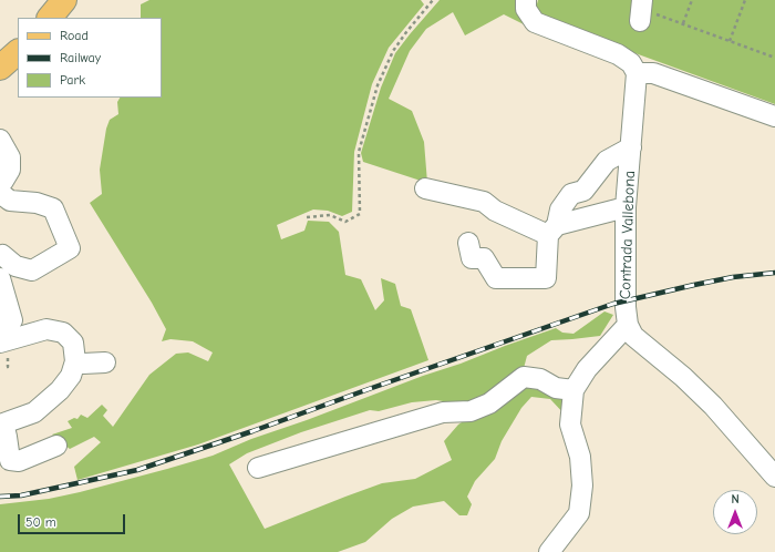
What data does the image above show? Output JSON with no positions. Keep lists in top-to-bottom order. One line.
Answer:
{"streets":{"street":["Contrada Vallebona"]},"legend":["Road","Railway","Park"],"scale_bar":"50 m","north":"top"}
